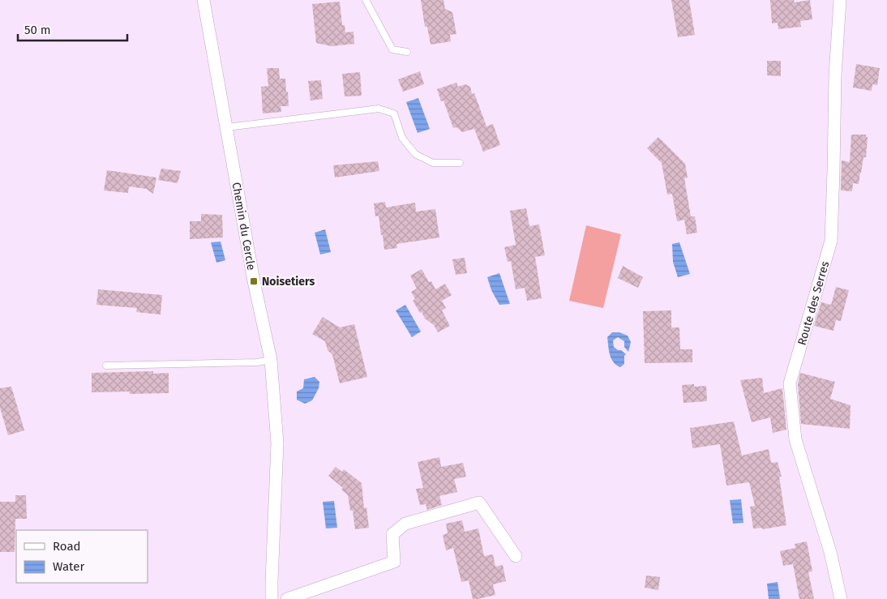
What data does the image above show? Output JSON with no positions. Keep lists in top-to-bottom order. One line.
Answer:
{"streets":{"street":["Chemin du Cercle","Route des Serres"]},"places":{"transit":["Noisetiers"]},"legend":["Road","Water"],"scale_bar":"50 m"}
